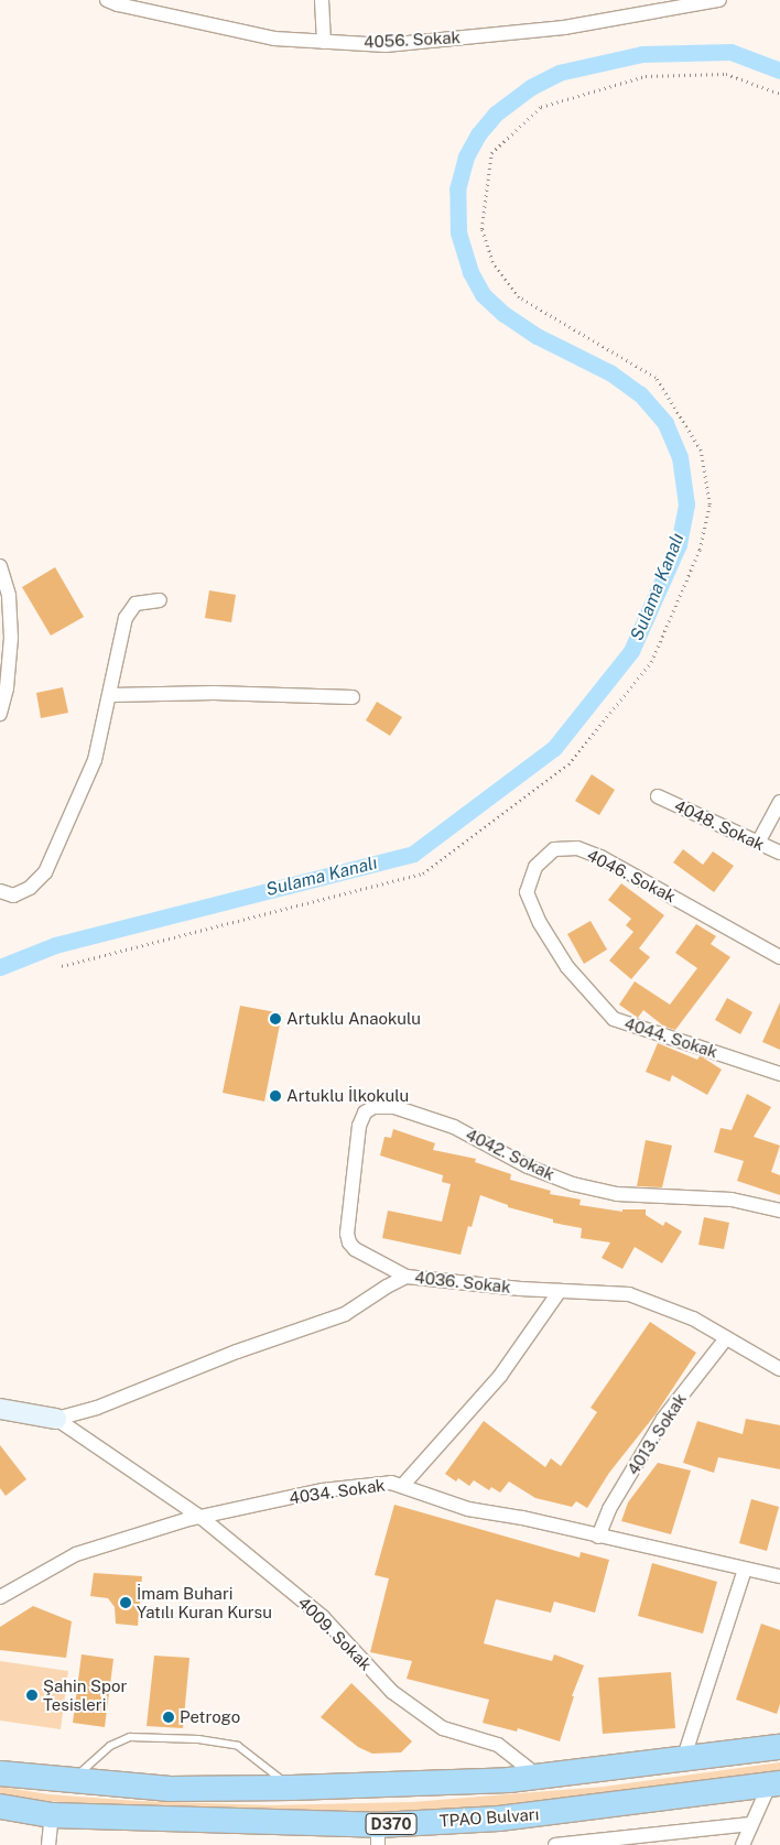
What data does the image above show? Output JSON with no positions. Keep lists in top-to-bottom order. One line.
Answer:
{"streets":{"highway":["TPAO Bulvarı","D370"],"street":["4056. Sokak","4048. Sokak","4046. Sokak","4044. Sokak","4042. Sokak","4036. Sokak","4013. Sokak","4034. Sokak","4009. Sokak"]},"crossings":[["4046. Sokak","4044. Sokak"],["4042. Sokak","4036. Sokak"],["4036. Sokak","4013. Sokak"],["4036. Sokak","4009. Sokak"],["4013. Sokak","4034. Sokak"],["4034. Sokak","4009. Sokak"]],"water":["Sulama Kanalı"],"places":["Artuklu Anaokulu","Artuklu İlkokulu","İmam Buhari Yatılı Kuran Kursu","Şahin Spor Tesisleri","Petrogo"]}
